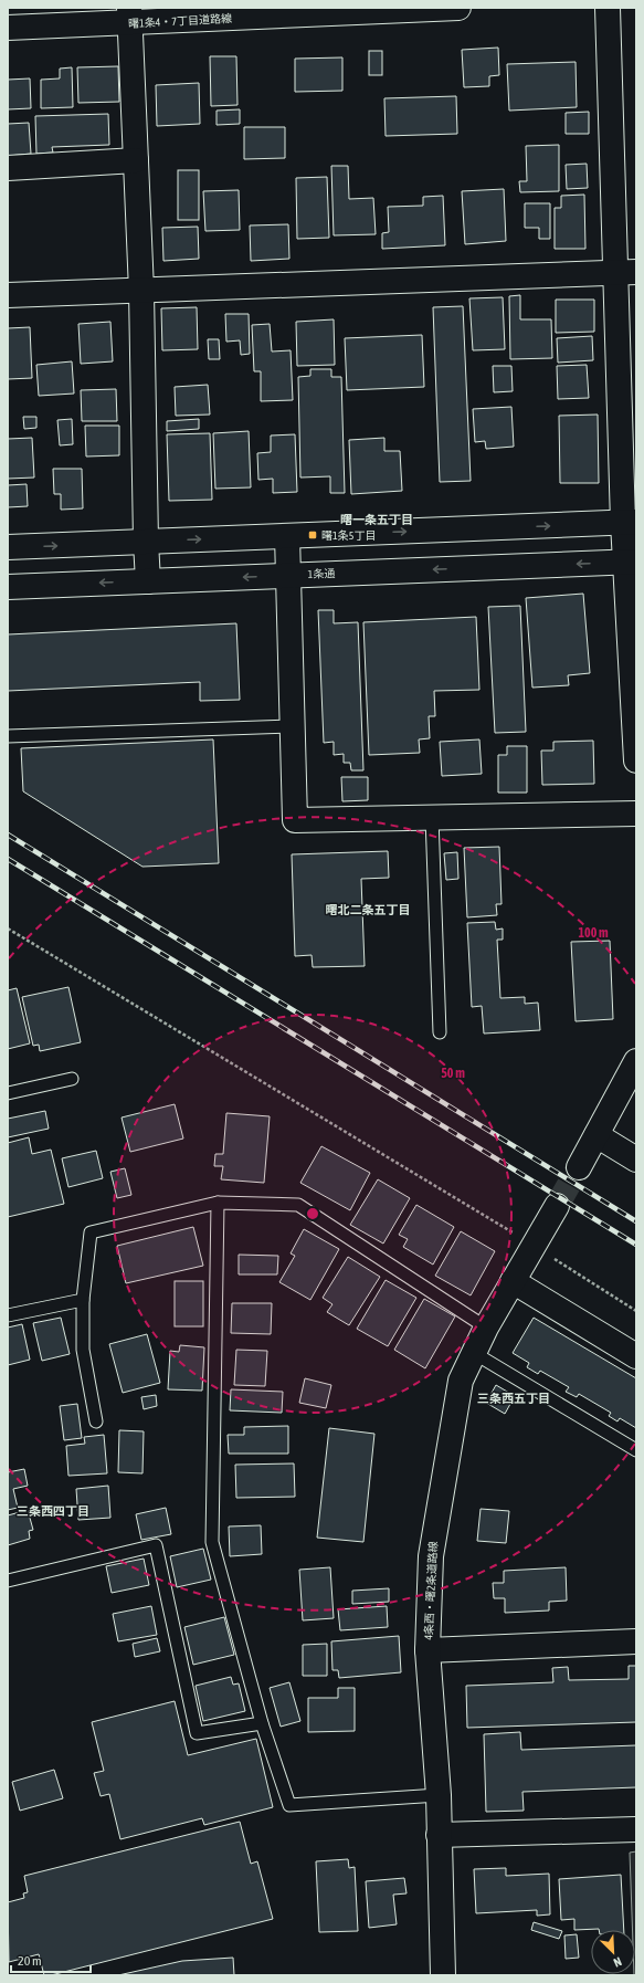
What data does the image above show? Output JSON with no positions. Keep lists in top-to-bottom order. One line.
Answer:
{"streets":{"street":["曙1条4・7丁目道路線","1条通","4条西・曙2条道路線"]},"districts":["曙一条五丁目","曙北二条五丁目","三条西五丁目","三条西四丁目"],"places":{"transit":["曙1条5丁目"]},"scale_bar":"20 m","north":"bottom right","rings":["100 m","50 m"]}
